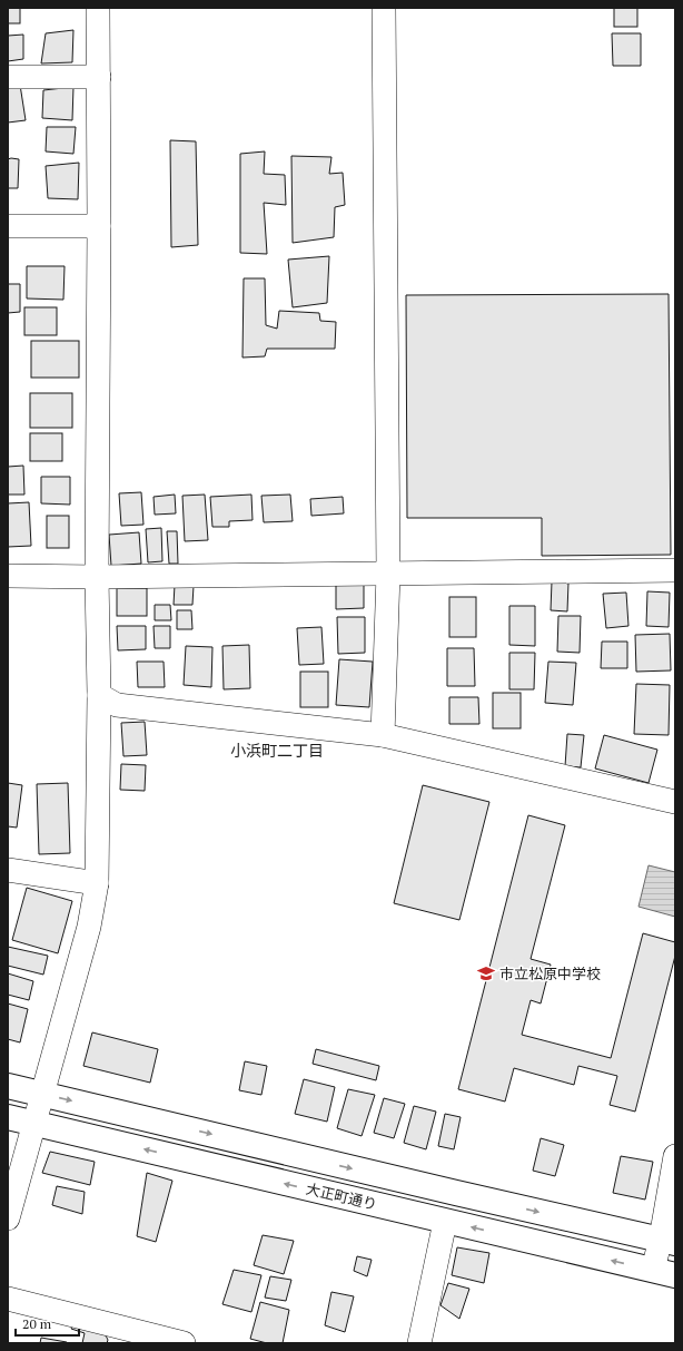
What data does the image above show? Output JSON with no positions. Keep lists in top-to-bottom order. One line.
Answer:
{"streets":{"highway":["大正町通り"]},"districts":["小浜町二丁目"],"places":{"school or university":["市立松原中学校"]},"scale_bar":"20 m"}
